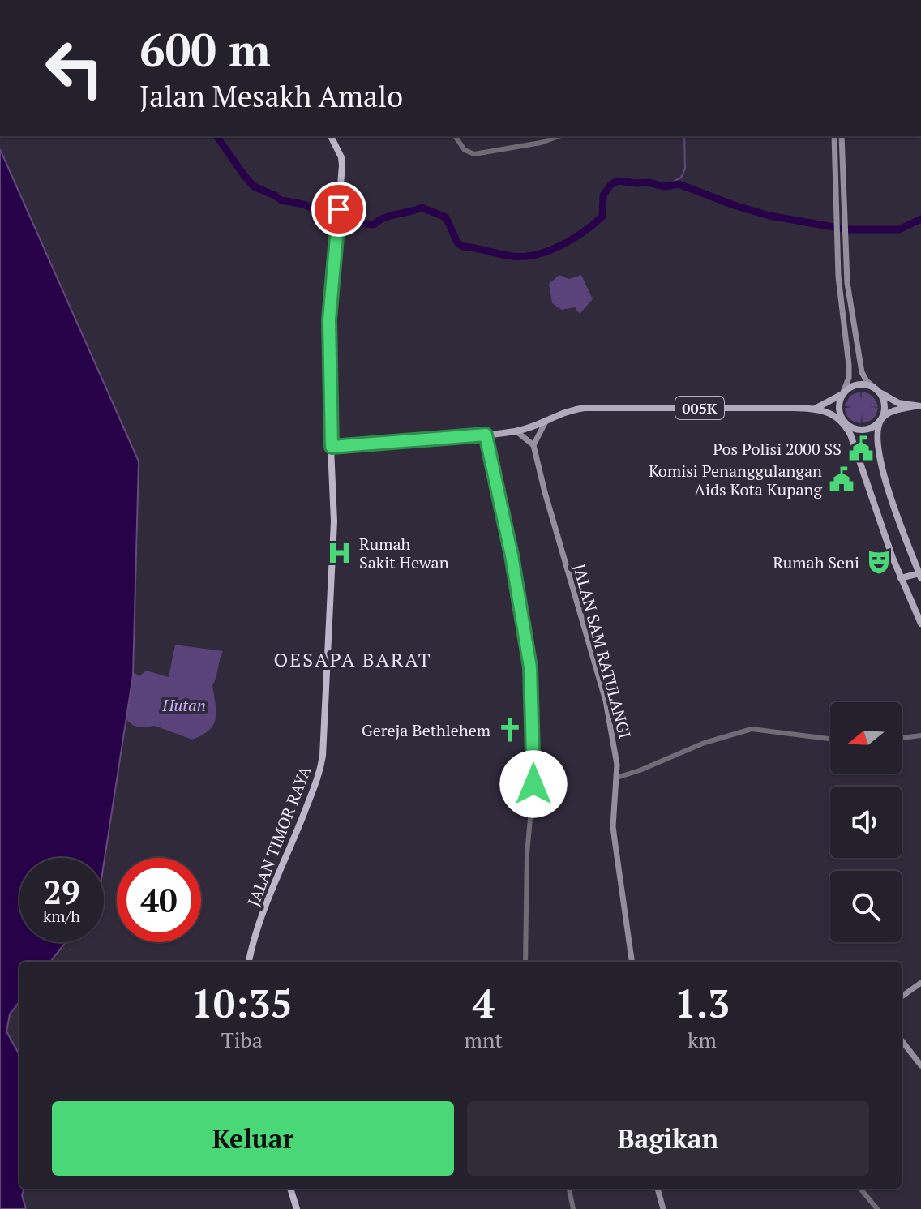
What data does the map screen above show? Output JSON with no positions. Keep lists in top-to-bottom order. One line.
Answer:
{"streets":{"highway":["JALAN TIMOR RAYA"],"main road":["005K","JALAN SAM RATULANGI"]},"crossings":[["005K","JALAN TIMOR RAYA"]],"districts":["OESAPA BARAT"],"parks":["Hutan"],"places":{"public building":["Pos Polisi 2000 SS","Komisi Penanggulangan Aids Kota Kupang"],"hospital":["Rumah Sakit Hewan"],"theatre":["Rumah Seni"],"church":["Gereja Bethlehem"]},"north":"left","page":{"turn":["600 m","Jalan Mesakh Amalo"],"speed":"29 km/h","limit":"40","eta":["10:35","Tiba","4","mnt","1.3","km"],"buttons":["Keluar","Bagikan"]}}
